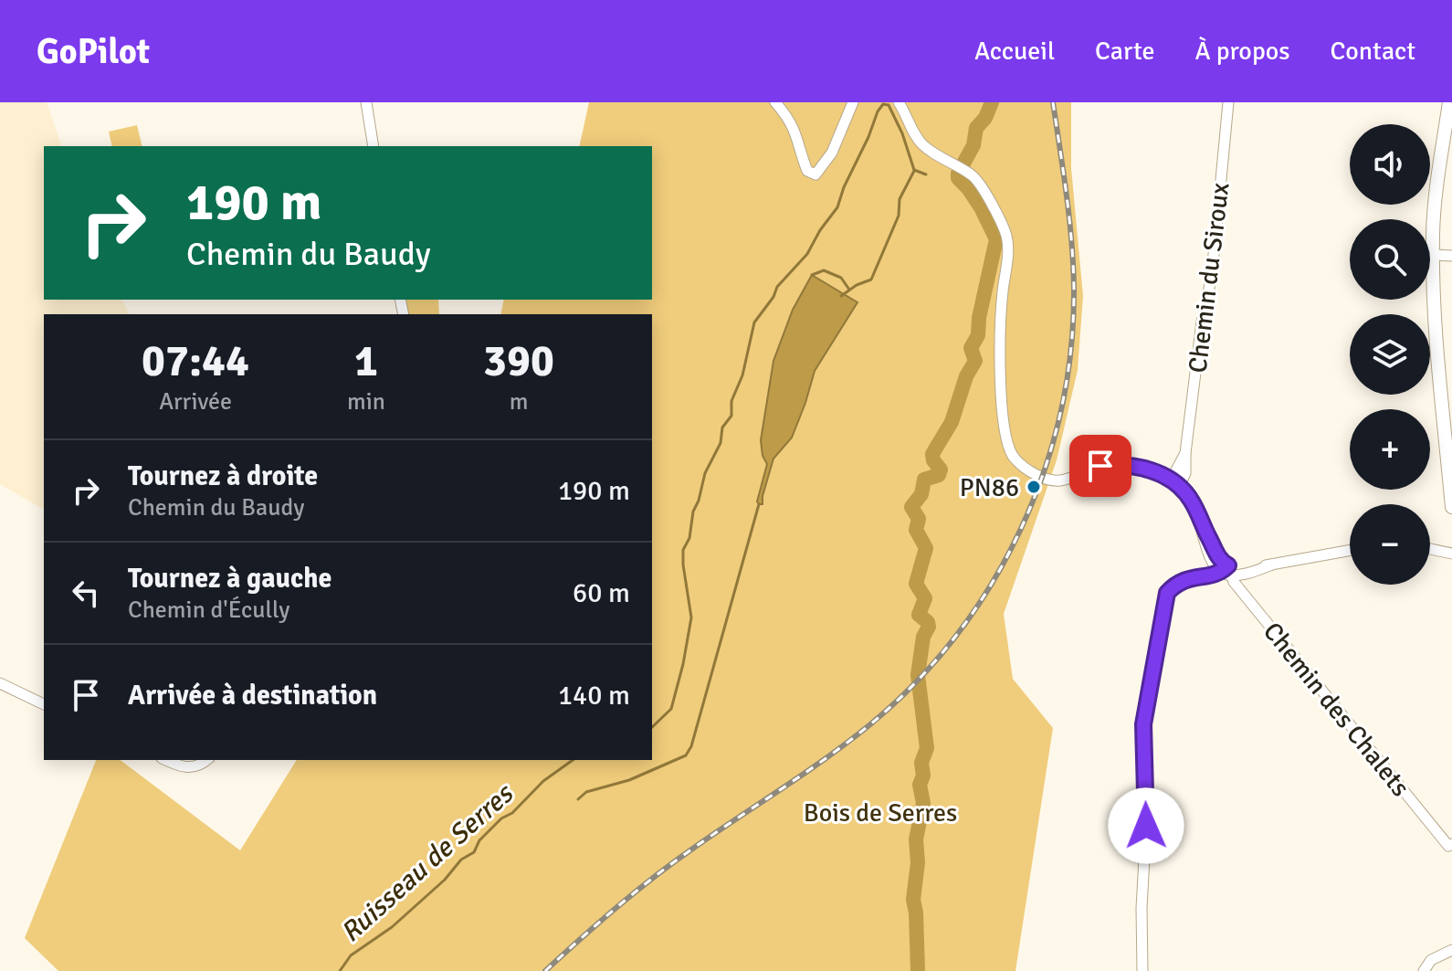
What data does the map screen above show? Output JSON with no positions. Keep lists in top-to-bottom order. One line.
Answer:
{"streets":{"street":["Chemin du Siroux","Chemin des Chalets"]},"crossings":[["Chemin du Siroux","Chemin des Chalets"]],"water":["Ruisseau de Serres"],"parks":["Bois de Serres"],"places":["PN86"],"page":{"header":"GoPilot","nav":["Accueil","Carte","À propos","Contact"],"map_buttons":["+","−"],"turn":["190 m","Chemin du Baudy"],"eta":["07:44","Arrivée","1","min","390","m"],"list":[{"name":"Tournez à droite","note":"Chemin du Baudy","value":"190 m"},{"name":"Tournez à gauche","note":"Chemin d'Écully","value":"60 m"},{"name":"Arrivée à destination","value":"140 m"}]}}
